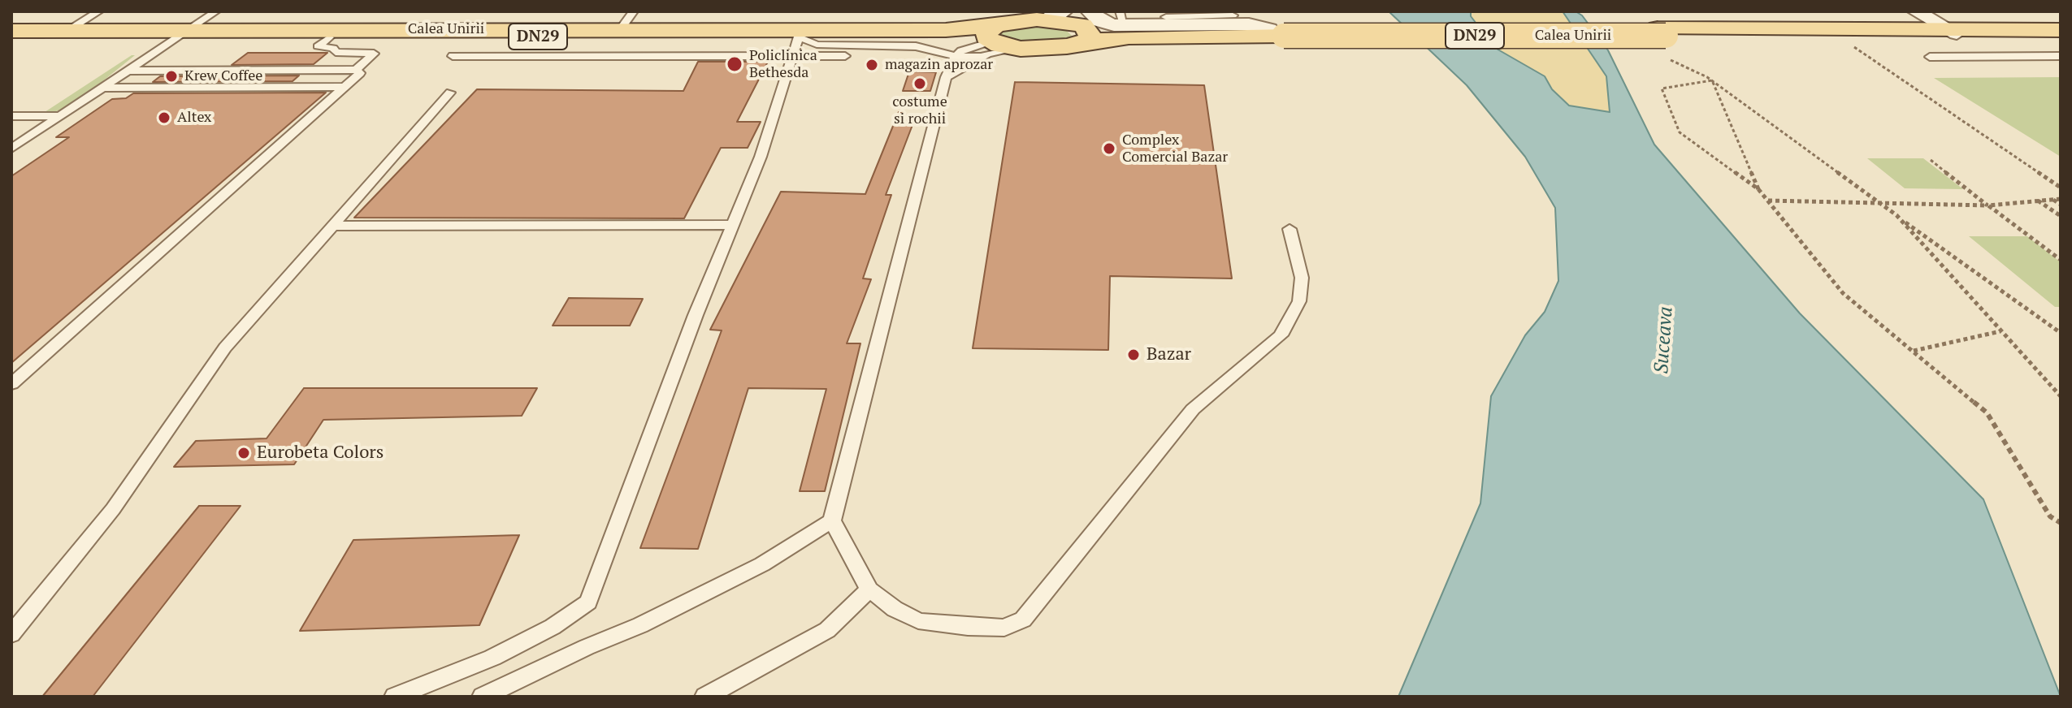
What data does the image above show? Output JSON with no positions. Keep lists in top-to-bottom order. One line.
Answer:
{"streets":{"main road":["Calea Unirii","DN29"]},"crossings":[["Calea Unirii","DN29"]],"water":["Suceava"],"places":["Policlinica Bethesda","magazin aprozar","Krew Coffee","costume si rochii","Altex","Complex Comercial Bazar","Bazar","Eurobeta Colors"]}
